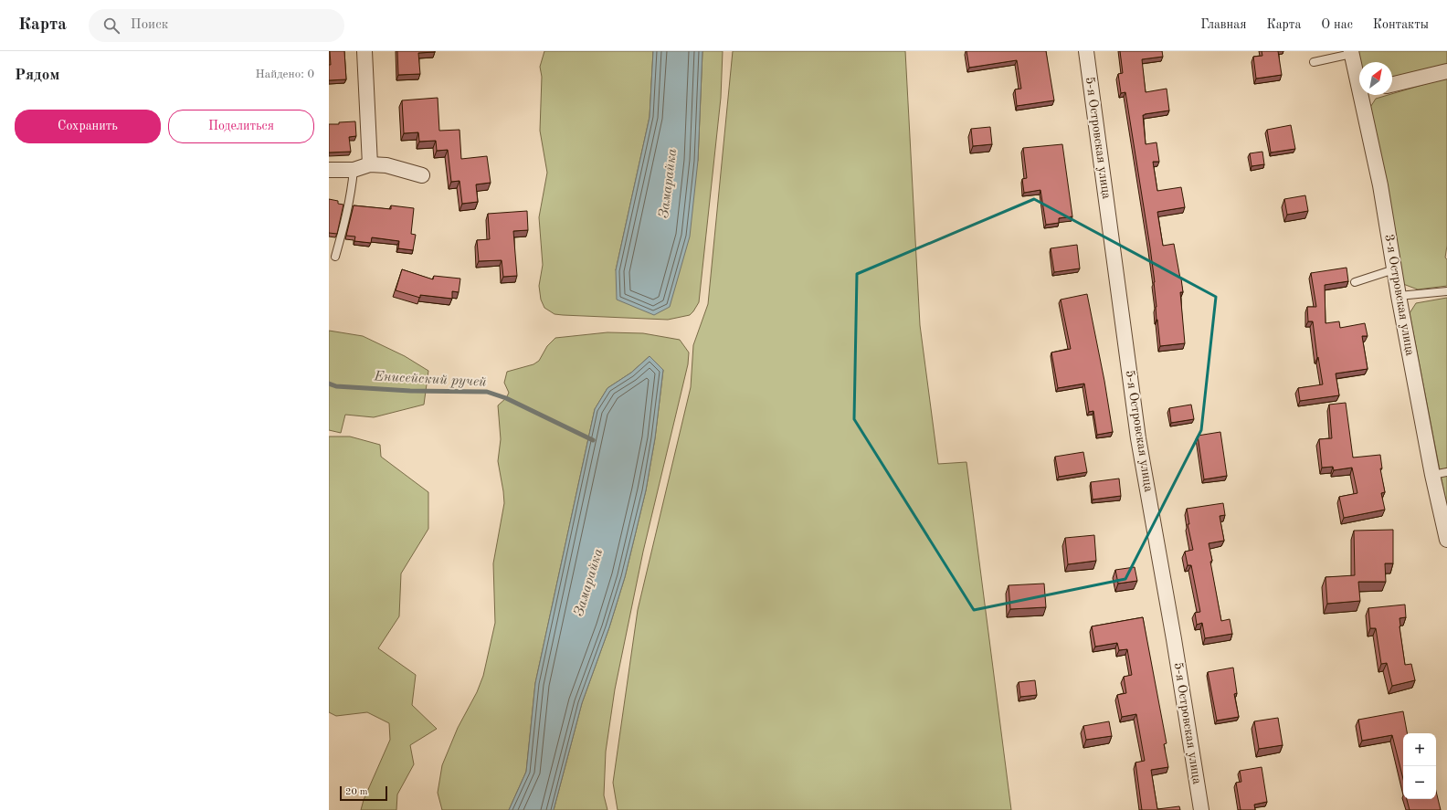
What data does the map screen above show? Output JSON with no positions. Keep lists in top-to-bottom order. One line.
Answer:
{"streets":{"street":["5-я Островская улица","3-я Островская улица"]},"water":["Замарайка","Енисейский ручей"],"scale_bar":"20 m","north":"top right","page":{"header":"Карта","search":"Поиск","nav":["Главная","Карта","О нас","Контакты"],"heading":["Рядом","Найдено: 0"],"buttons":["Сохранить","Поделиться"],"map_buttons":["+","−"],"scale":"20 m"}}
